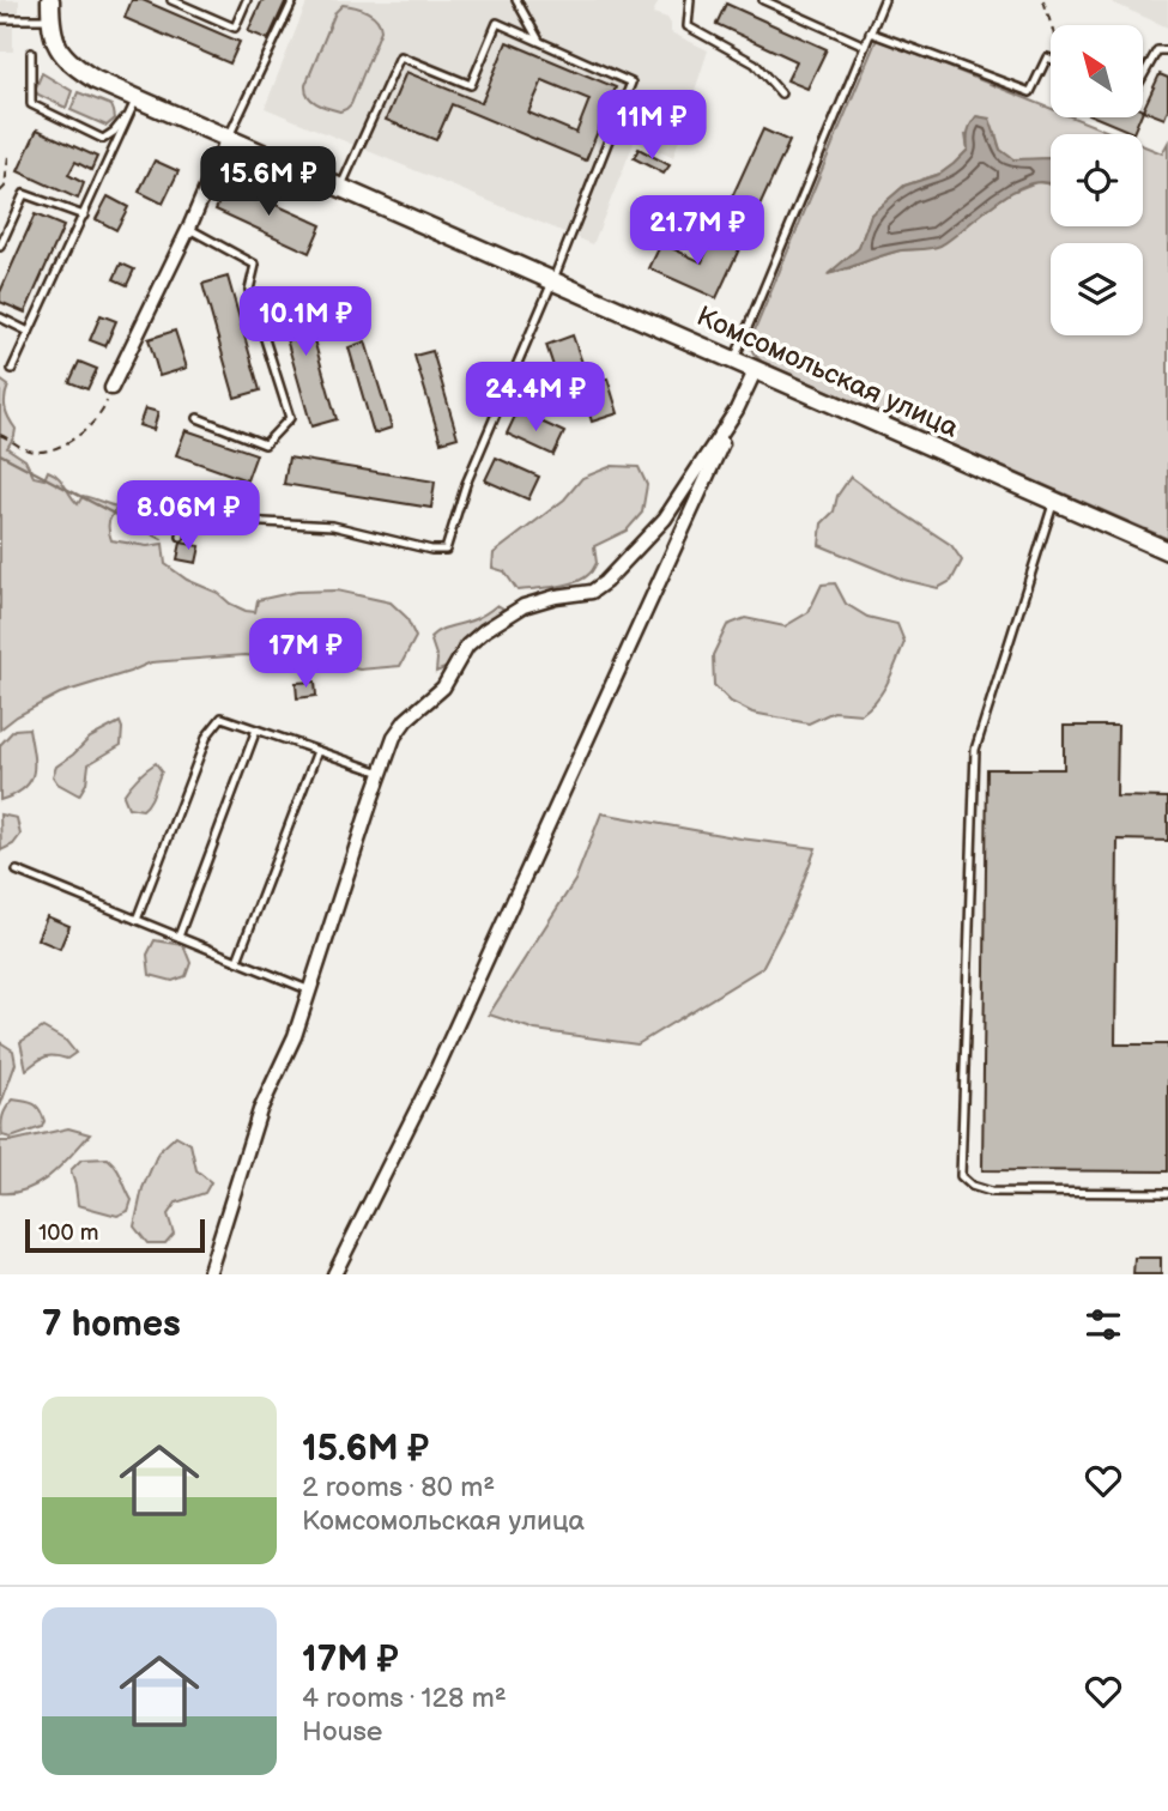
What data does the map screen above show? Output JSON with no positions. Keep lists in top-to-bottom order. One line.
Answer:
{"streets":{"main road":["Комсомольская улица"]},"scale_bar":"100 m","north":"top left","page":{"price":["11M ₽","15.6M ₽","21.7M ₽","10.1M ₽","24.4M ₽","8.06M ₽","17M ₽"],"scale":"100 m","heading":"7 homes","list":[{"name":"15.6M ₽","note":"2 rooms · 80 m² · Комсомольская улица"},{"name":"17M ₽","note":"4 rooms · 128 m² · House"}]}}
